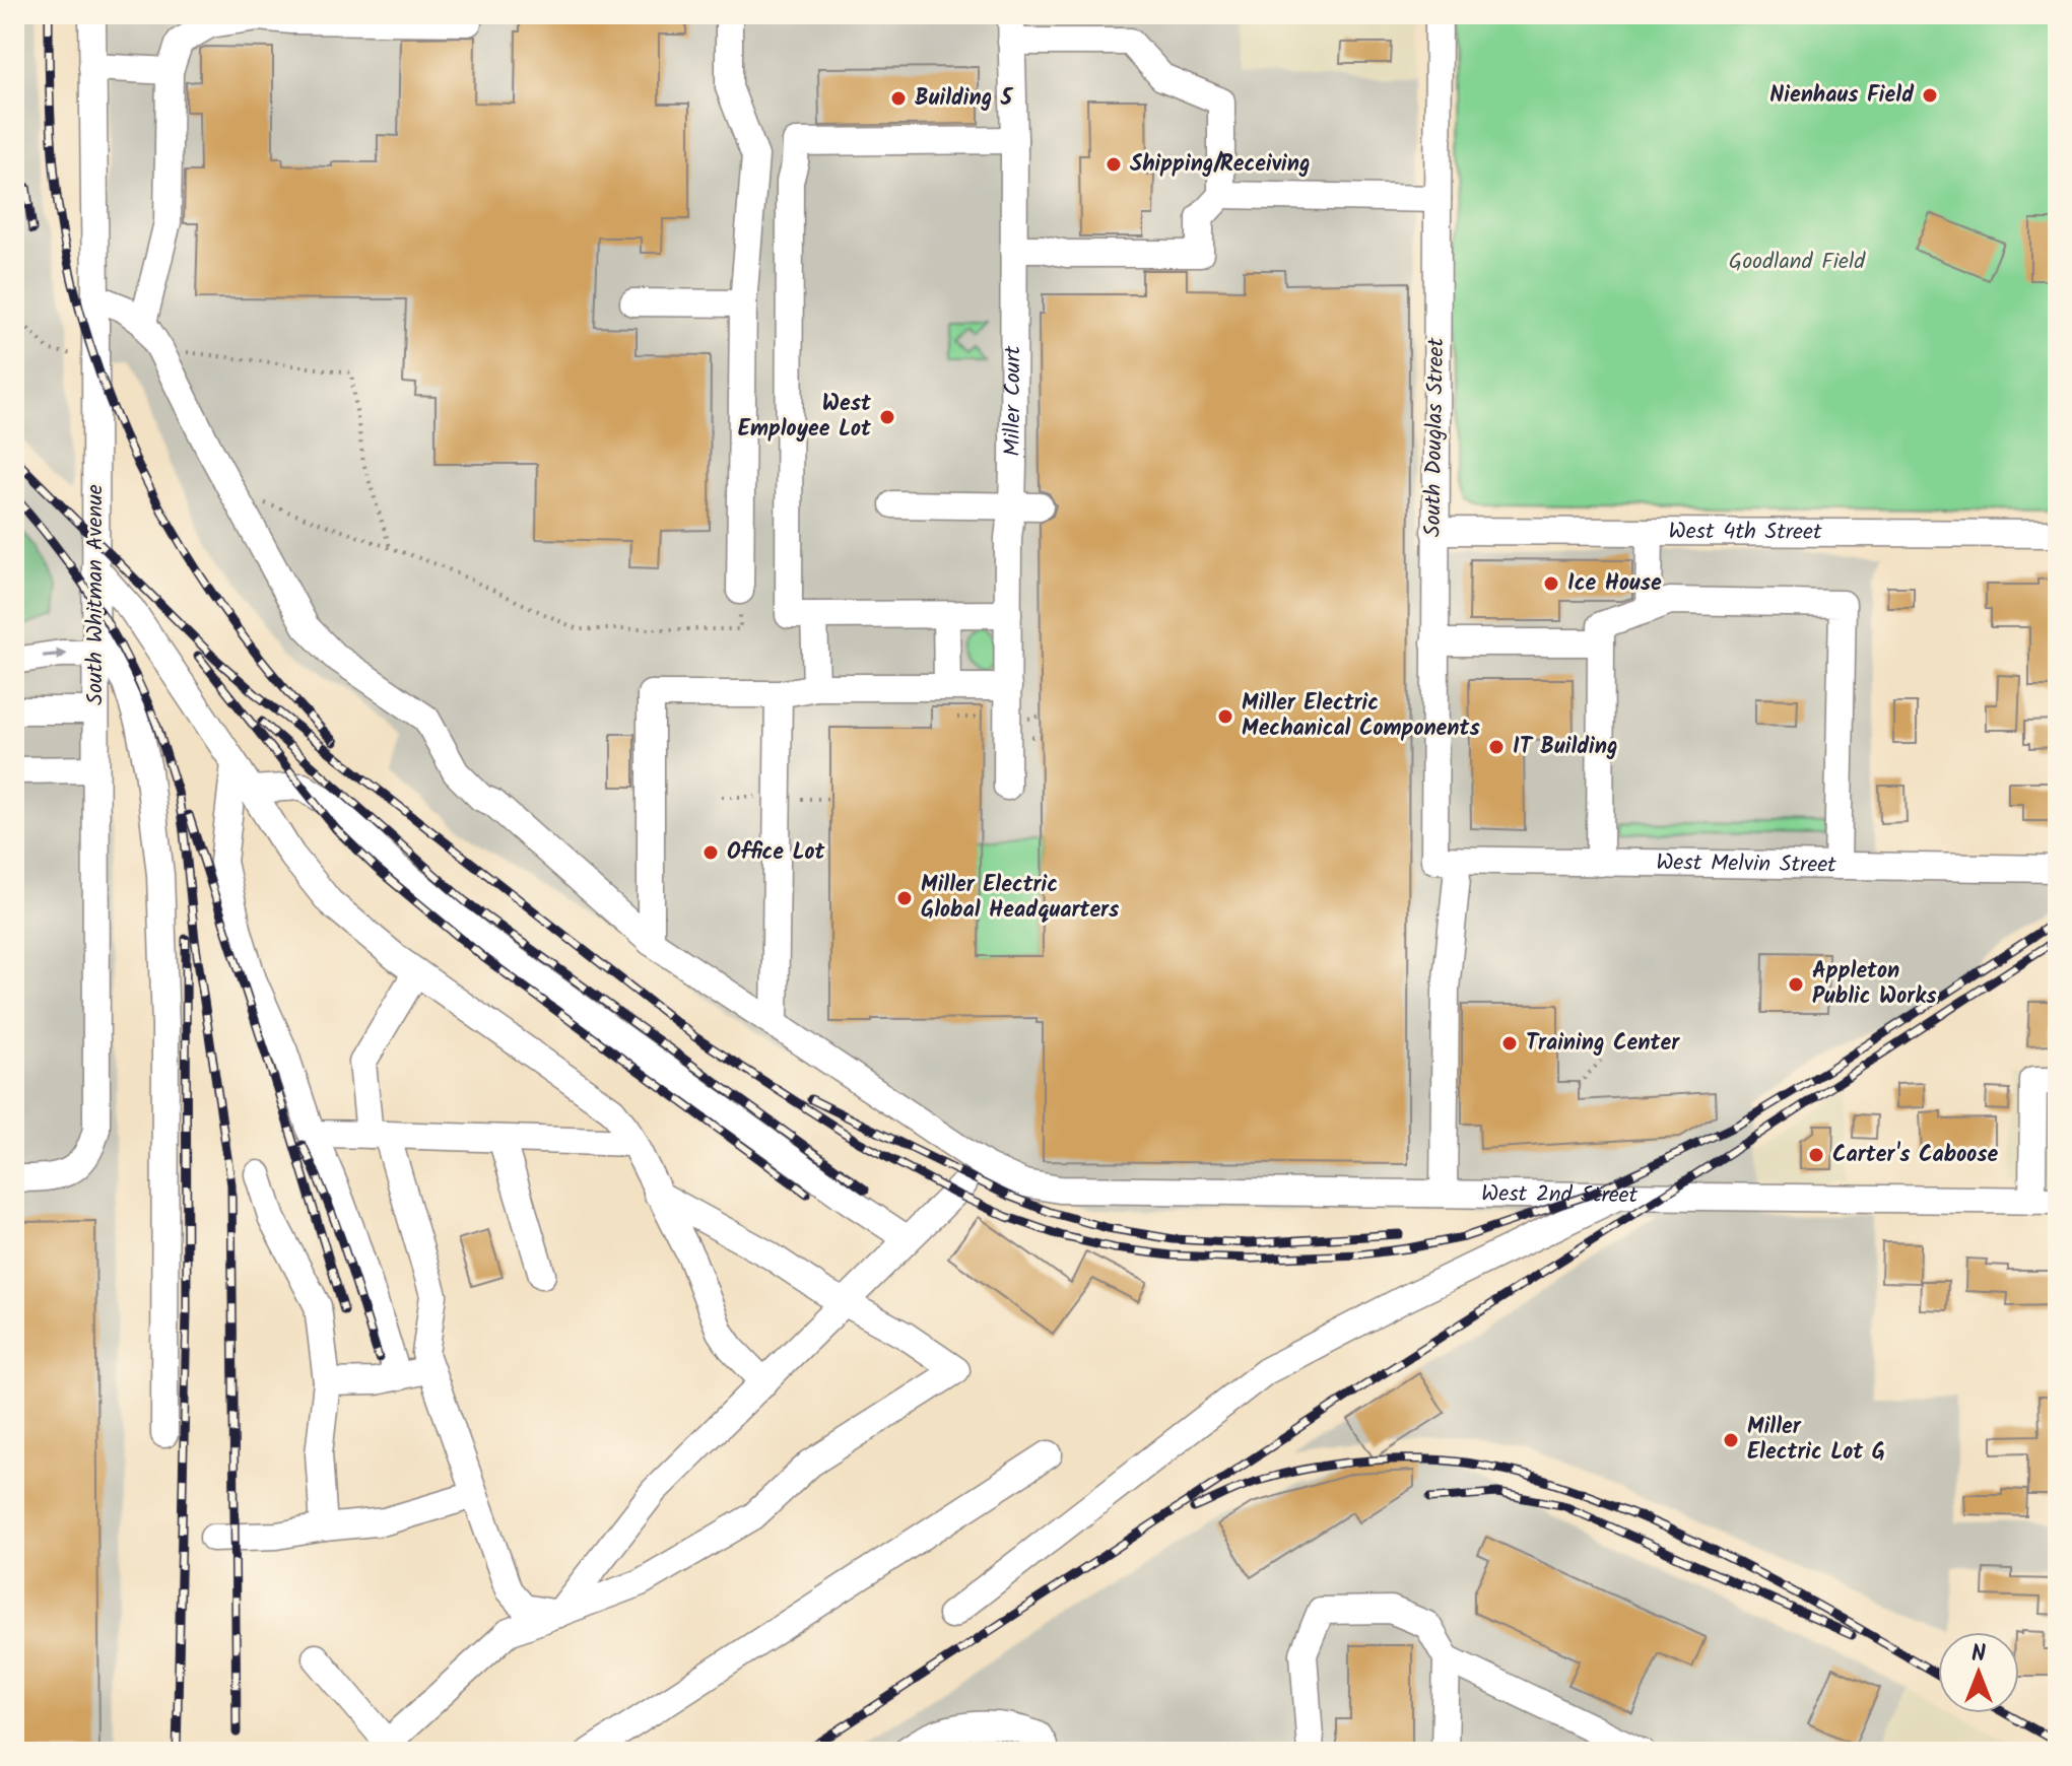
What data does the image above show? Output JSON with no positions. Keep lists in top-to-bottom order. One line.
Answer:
{"streets":{"street":["Miller Court","South Douglas Street","West 4th Street","South Whitman Avenue","West Melvin Street","West 2nd Street"]},"crossings":[["South Douglas Street","West 4th Street"],["South Douglas Street","West Melvin Street"]],"parks":["Goodland Field"],"places":["Nienhaus Field","Building 5","Shipping/Receiving","West Employee Lot","Ice House","Miller Electric Mechanical Components","IT Building","Office Lot","Miller Electric Global Headquarters","Appleton Public Works","Training Center","Carter's Caboose","Miller Electric Lot G"],"north":"top"}
